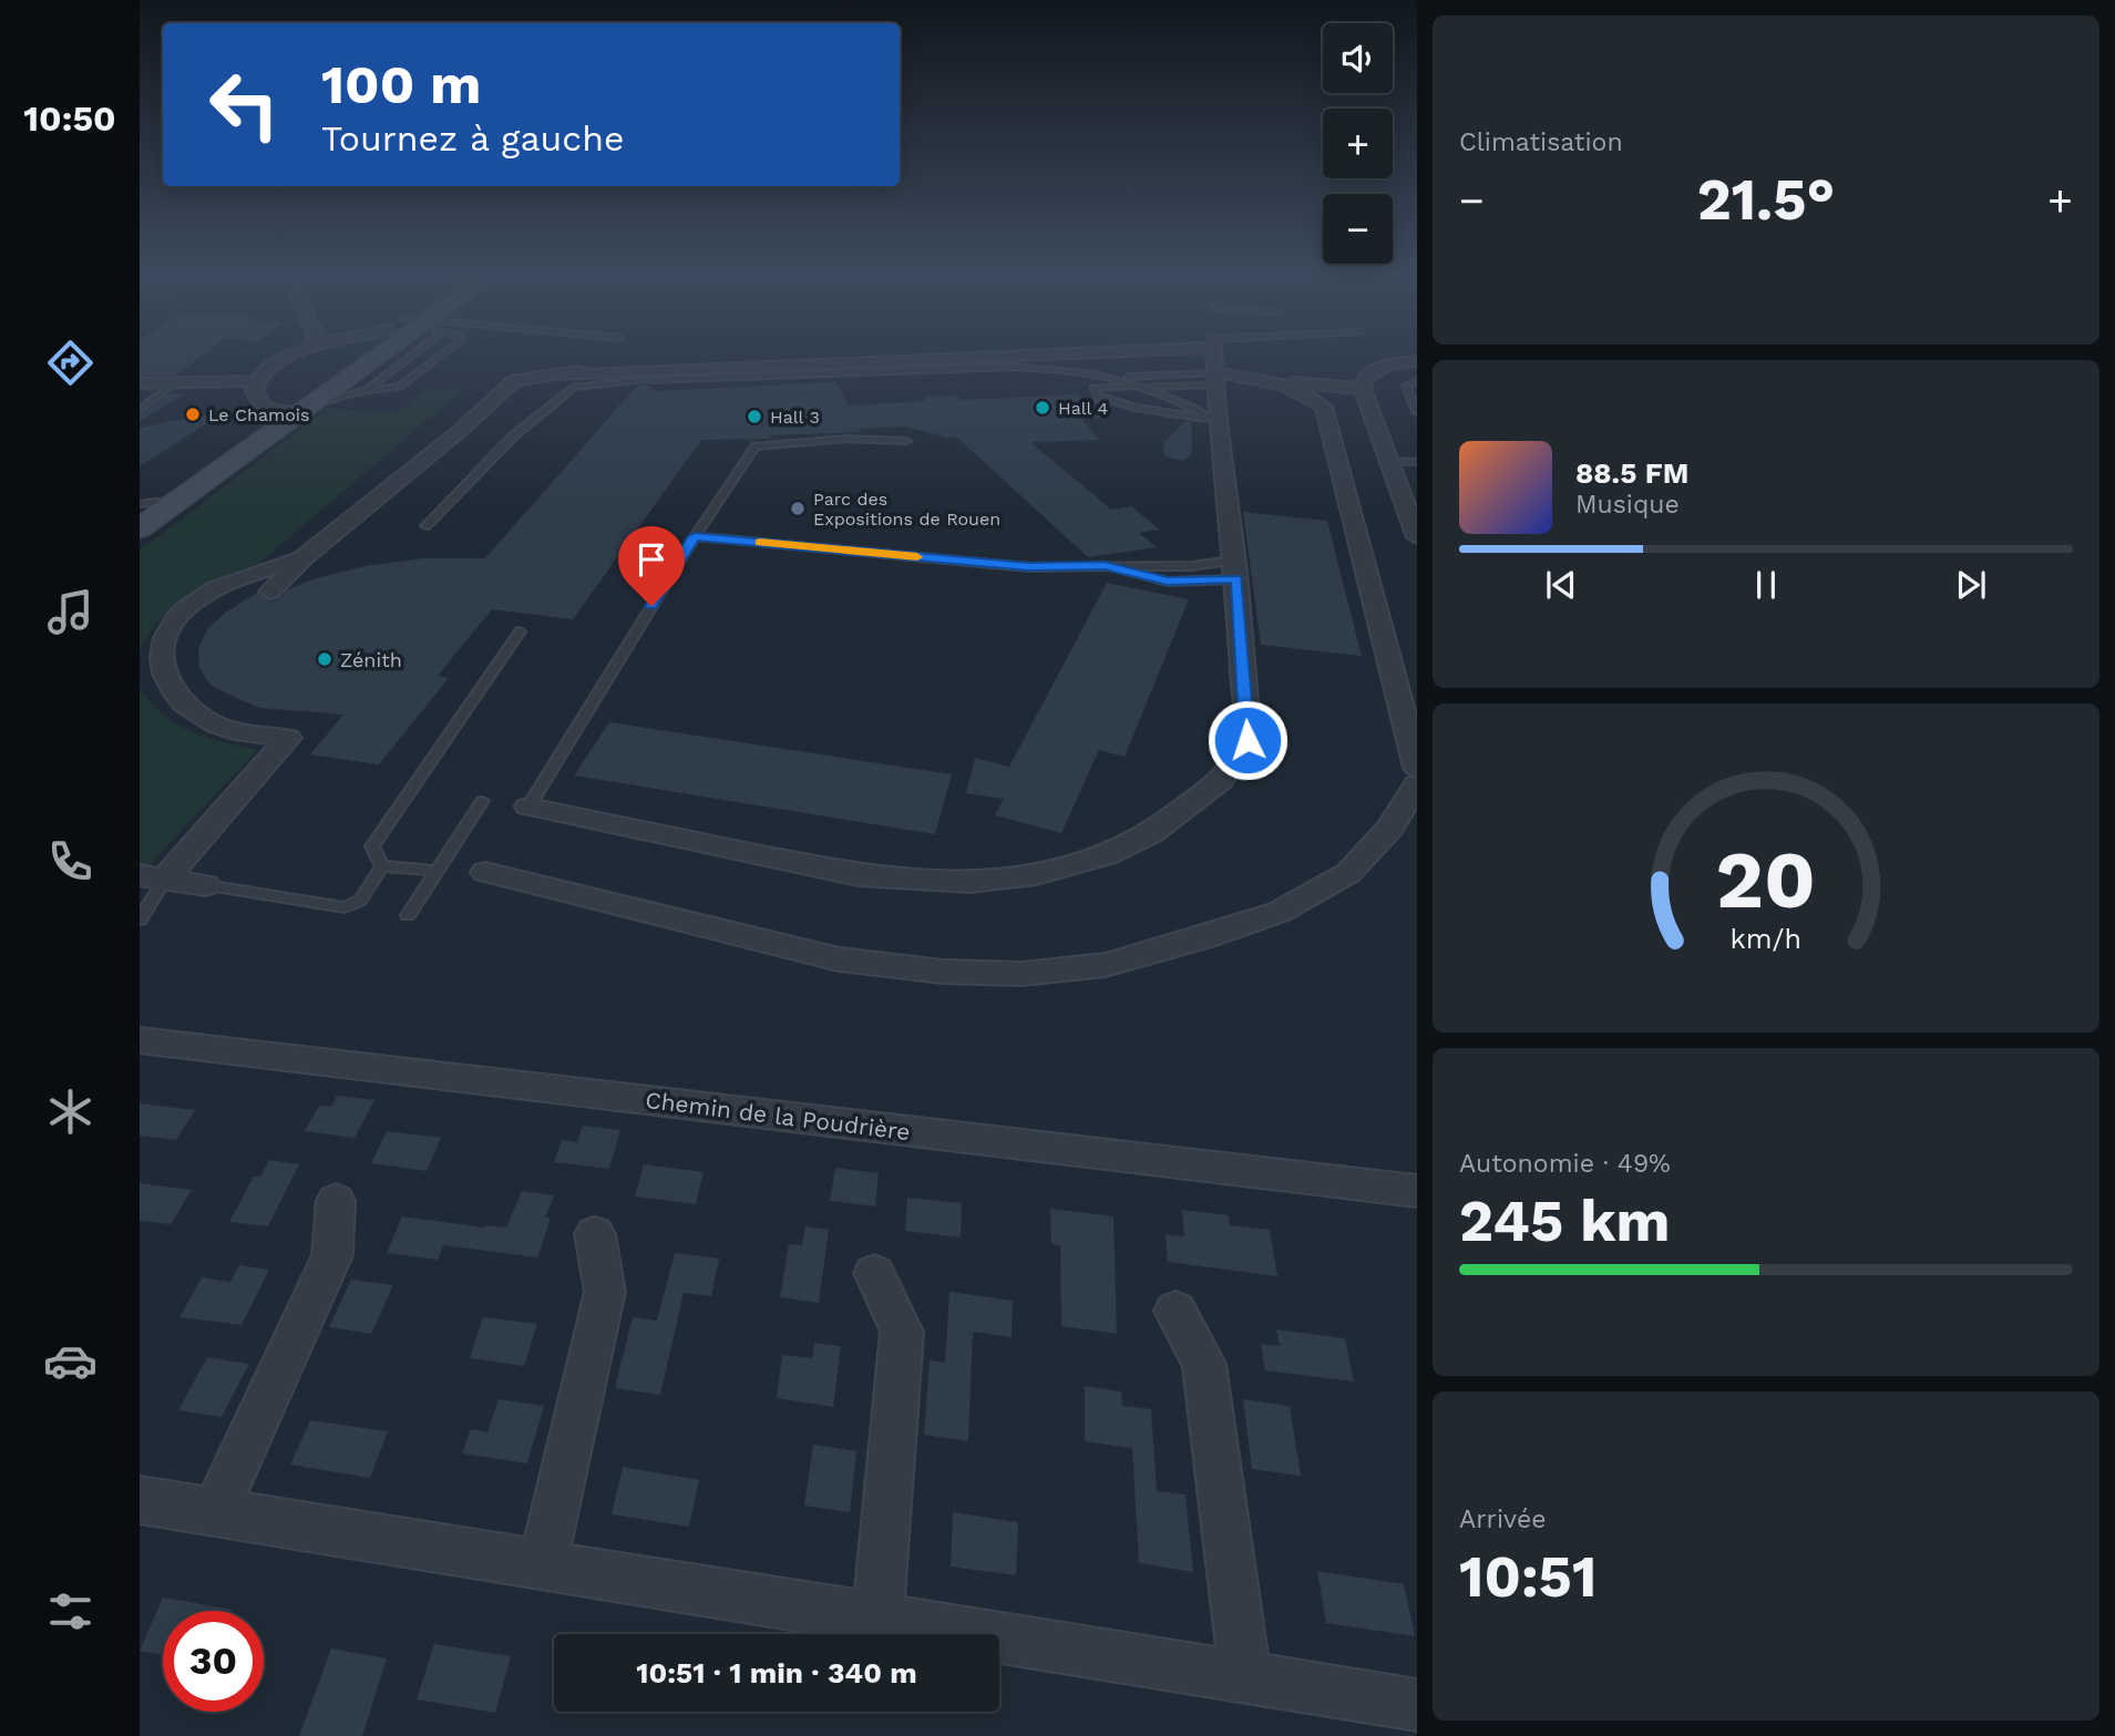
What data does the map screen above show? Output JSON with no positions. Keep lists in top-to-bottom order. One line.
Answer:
{"streets":{"street":["Chemin de la Poudrière"]},"places":["Hall 4","Le Chamois","Hall 3","Parc des Expositions de Rouen","Zénith"],"page":{"tabs":"10:50","tile":["Climatisation",["Autonomie · 49%","245 km"],["Arrivée","10:51"]],"map_buttons":["+","−"],"turn":["100 m","Tournez à gauche"],"heat":["−","21.5°","+"],"song":["88.5 FM","Musique"],"limit":"30","trip":"10:51 · 1 min · 340 m","gauge":["20","km/h"]}}
